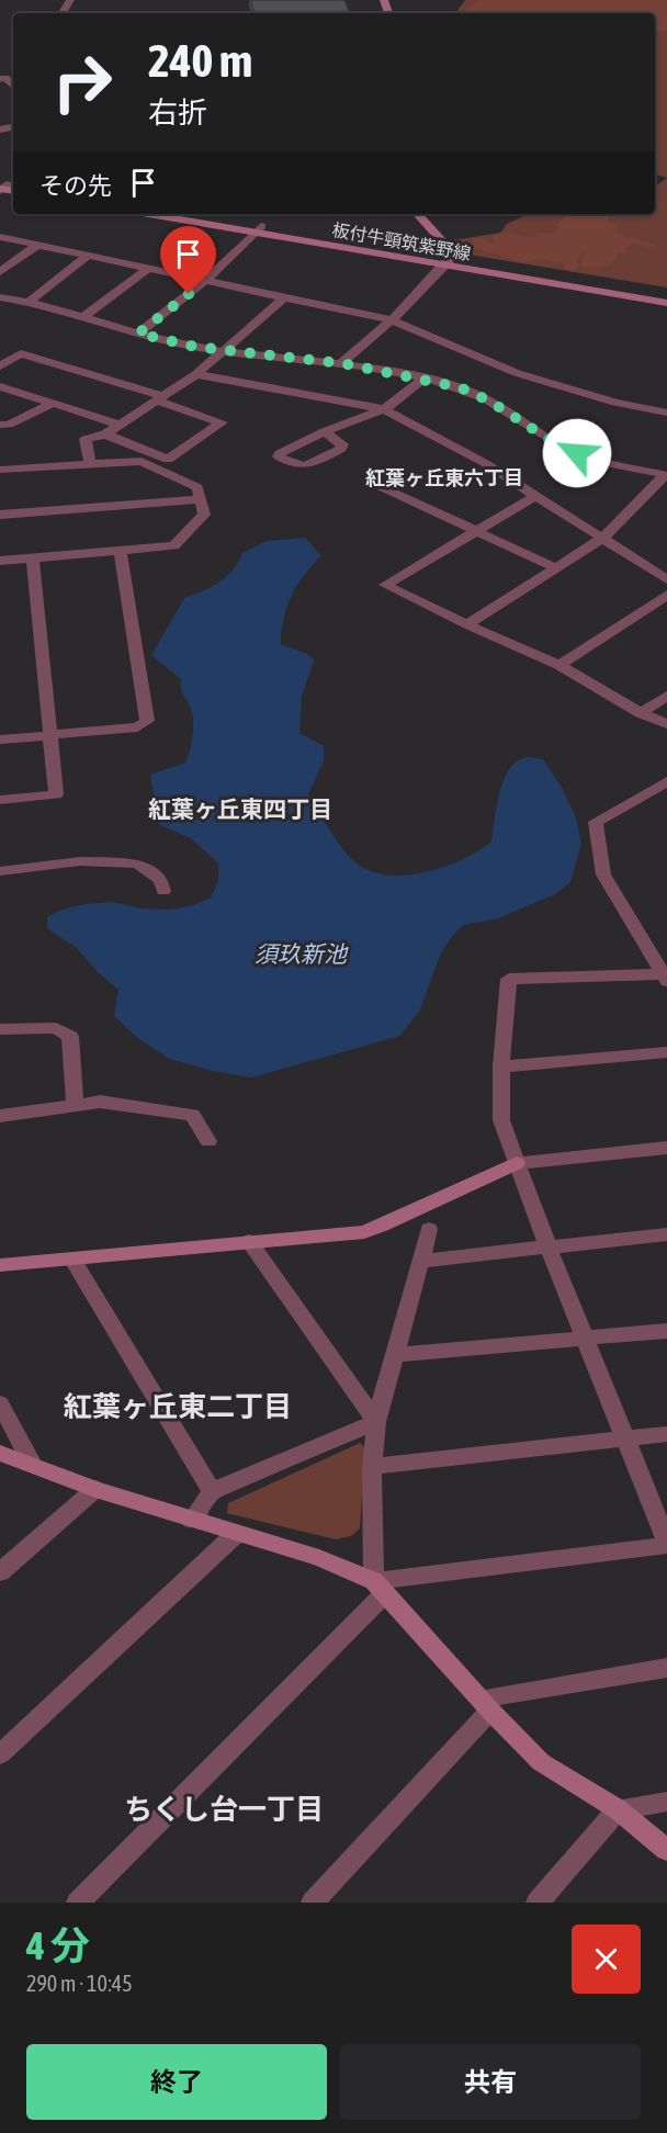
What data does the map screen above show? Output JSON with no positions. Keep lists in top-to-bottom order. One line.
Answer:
{"streets":{"street":["板付牛頸筑紫野線"]},"districts":["紅葉ヶ丘東六丁目","紅葉ヶ丘東四丁目","紅葉ヶ丘東二丁目","ちくし台一丁目"],"water":["須玖新池"],"page":{"turn":["240 m","右折"],"then":"その先","heading":["4 分","290 m · 10:45"],"buttons":["終了","共有"]}}
